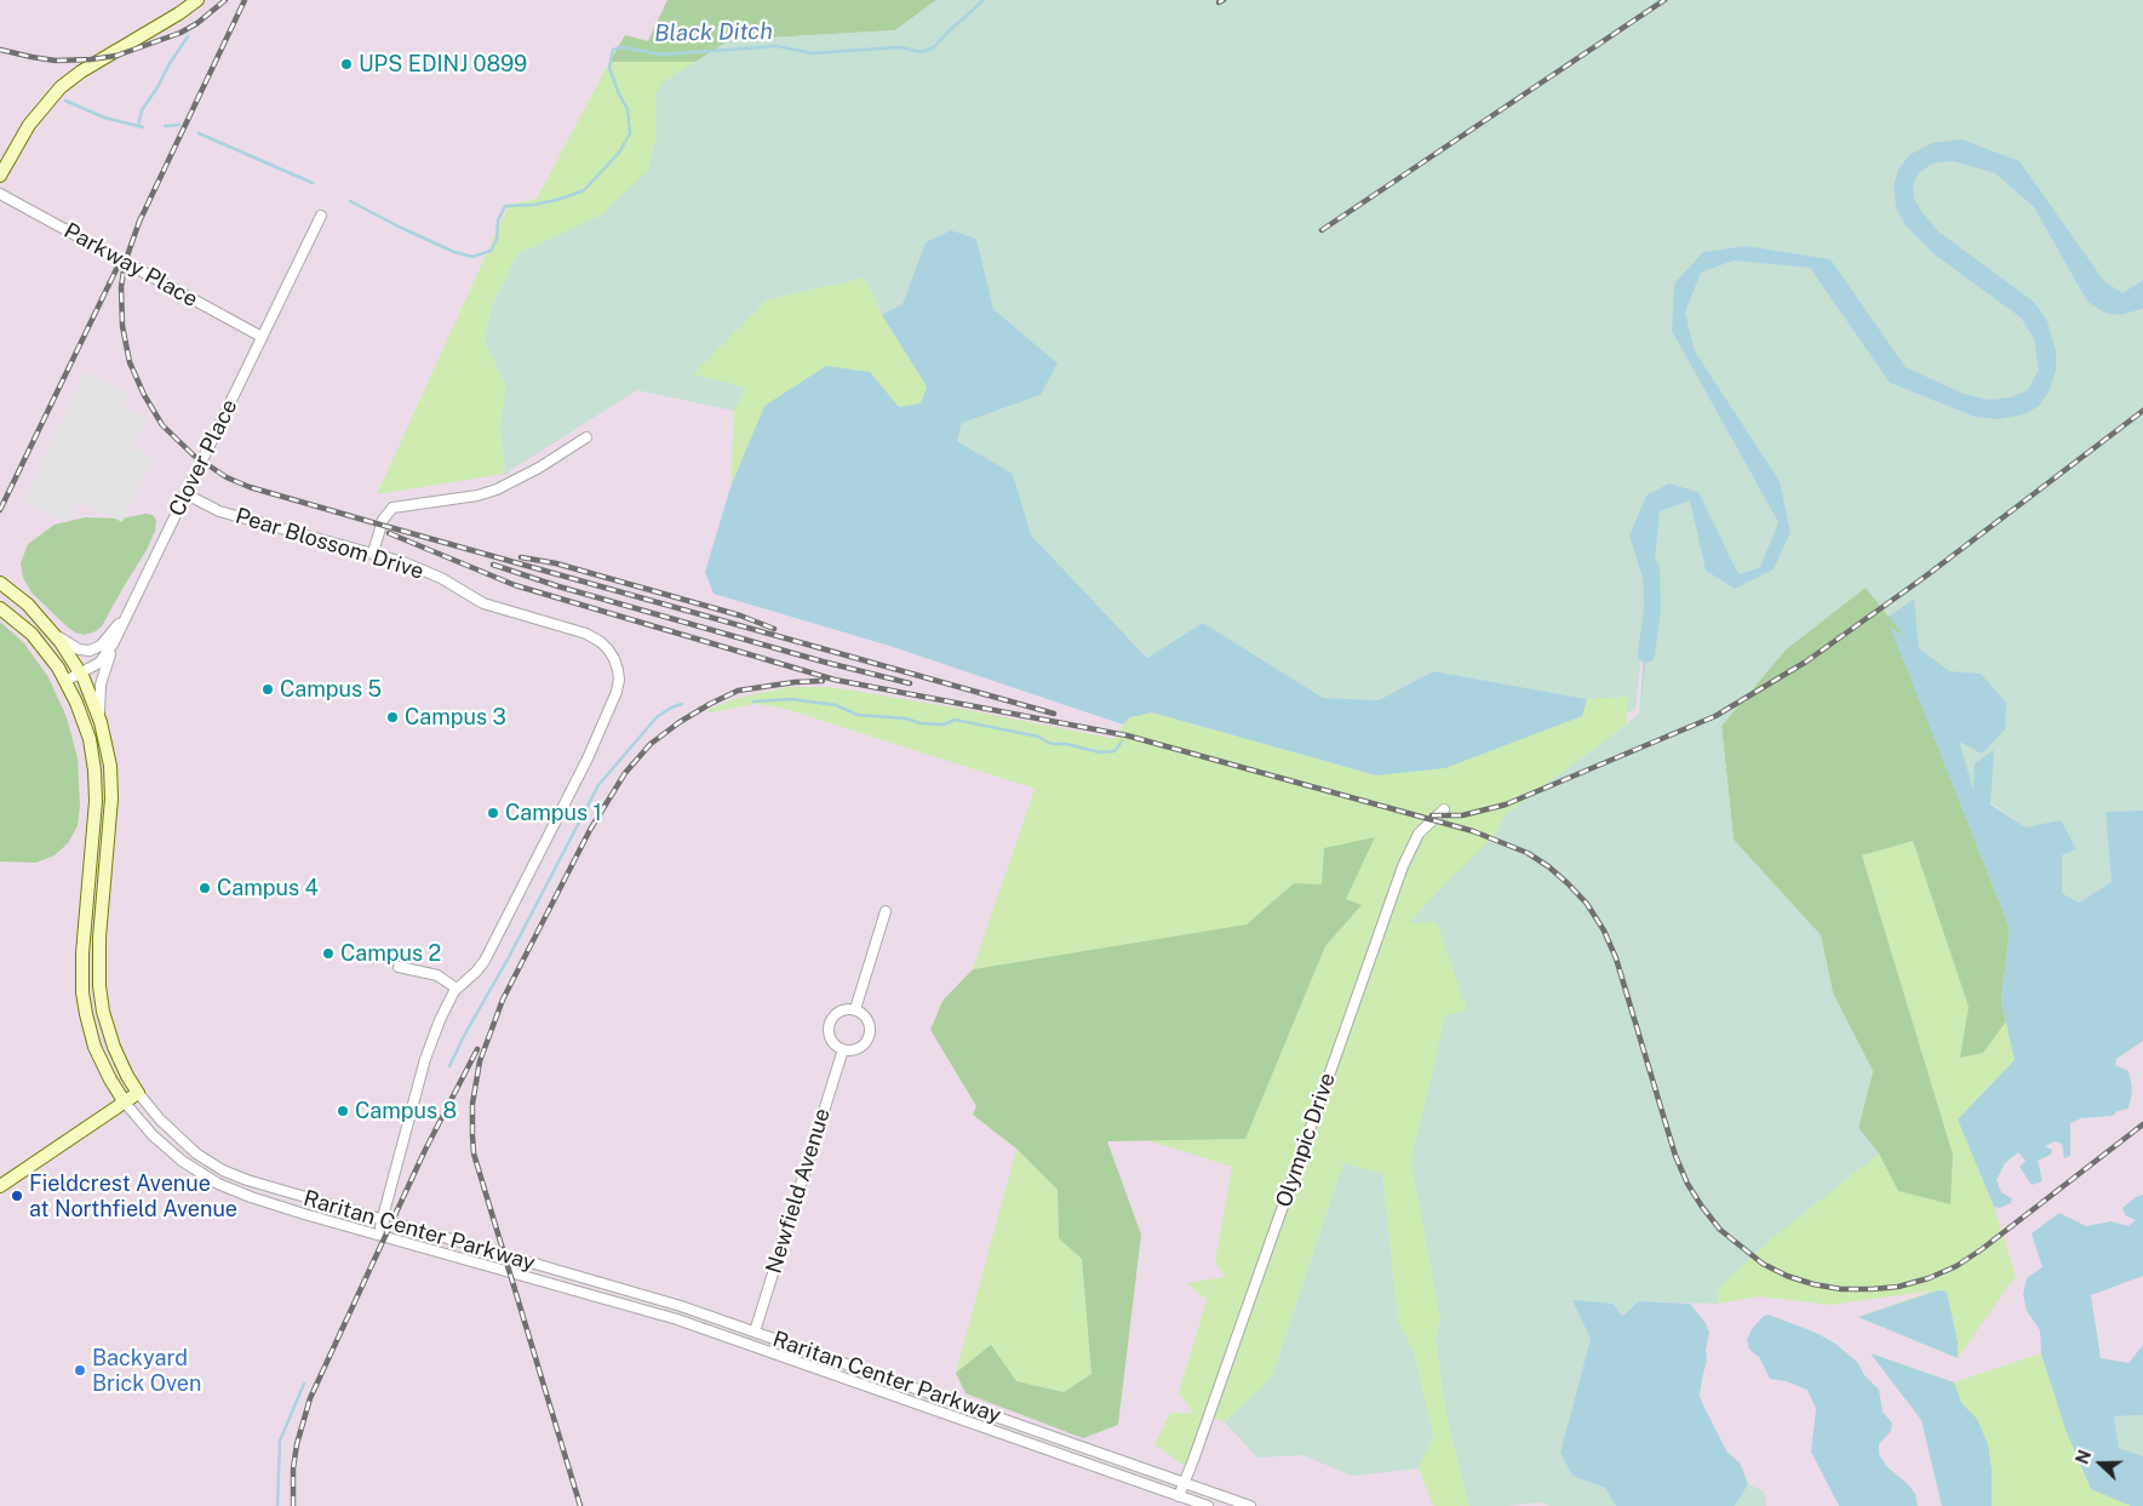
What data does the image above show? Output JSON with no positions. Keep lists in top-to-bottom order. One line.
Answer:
{"streets":{"street":["Parkway Place","Clover Place","Pear Blossom Drive","Olympic Drive","Newfield Avenue","Raritan Center Parkway"]},"crossings":[["Parkway Place","Clover Place"],["Clover Place","Pear Blossom Drive"],["Clover Place","Raritan Center Parkway"],["Olympic Drive","Raritan Center Parkway"],["Newfield Avenue","Raritan Center Parkway"]],"water":["Black Ditch"],"places":["UPS EDINJ 0899","Campus 5","Campus 3","Campus 1","Campus 4","Campus 2","Campus 8","Fieldcrest Avenue at Northfield Avenue","Backyard Brick Oven"],"north":"left"}
